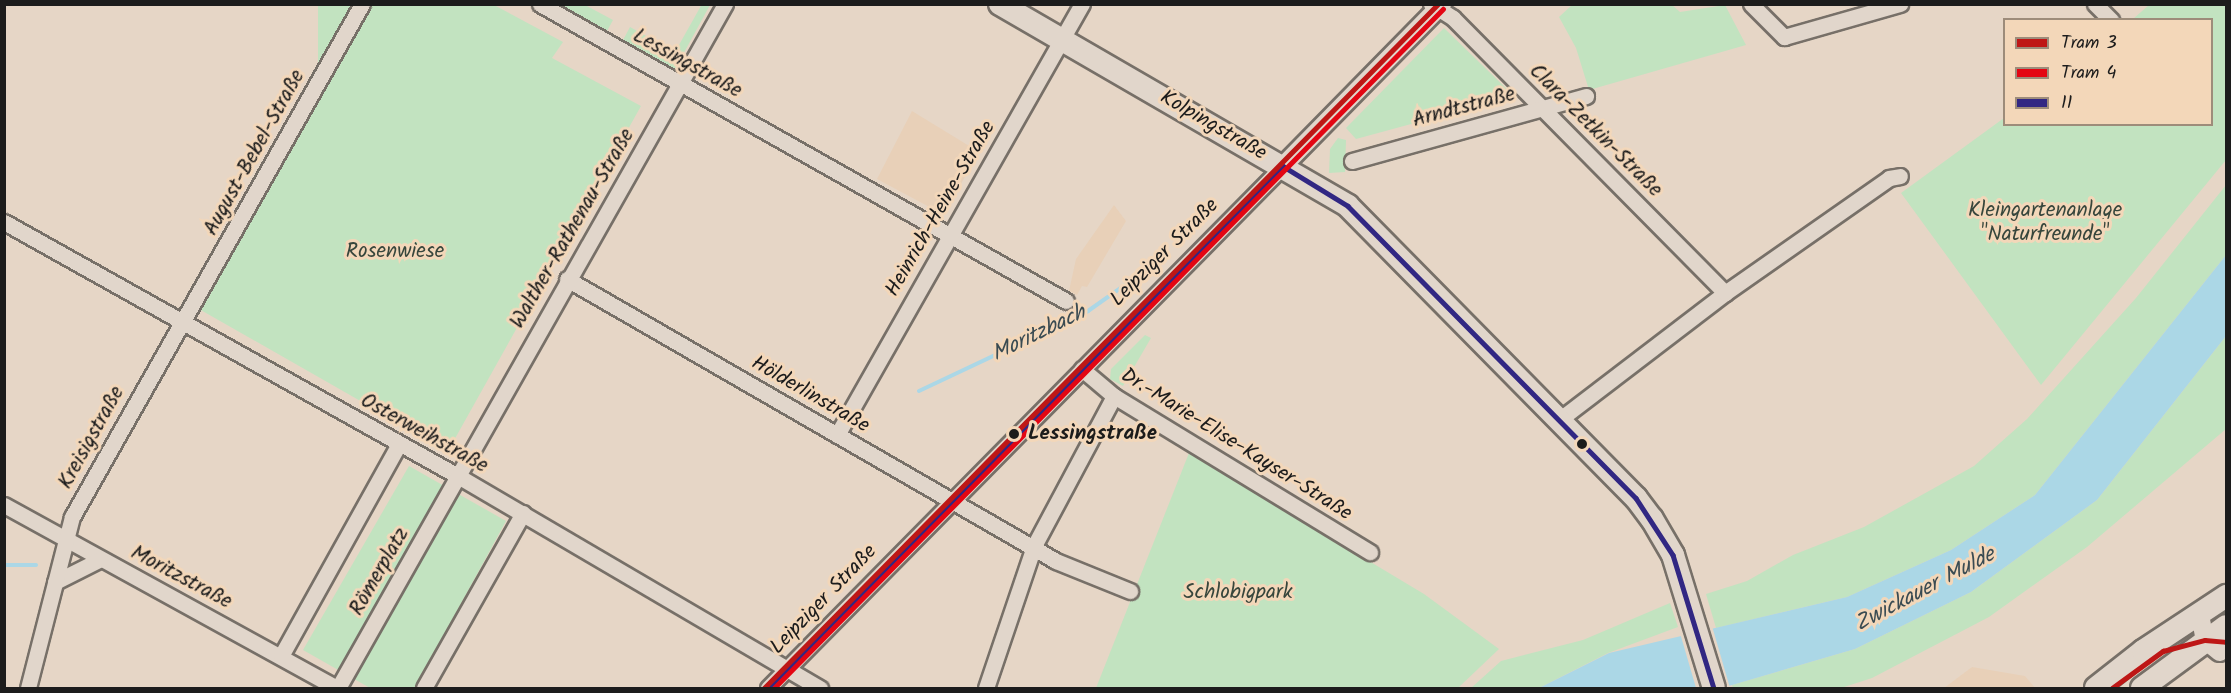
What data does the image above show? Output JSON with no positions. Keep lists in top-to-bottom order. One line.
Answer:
{"streets":{"main road":["Kolpingstraße"],"street":["Lessingstraße","Arndtstraße","Clara-Zetkin-Straße","August-Bebel-Straße","Heinrich-Heine-Straße","Walther-Rathenau-Straße","Leipziger Straße","Hölderlinstraße","Osterweihstraße","Kreisigstraße","Dr.-Marie-Elise-Kayser-Straße","Römerplatz","Moritzstraße"]},"crossings":[["Lessingstraße","Heinrich-Heine-Straße"],["Lessingstraße","Walther-Rathenau-Straße"],["Arndtstraße","Clara-Zetkin-Straße"],["Kolpingstraße","Heinrich-Heine-Straße"],["Kolpingstraße","Leipziger Straße"],["Clara-Zetkin-Straße","Leipziger Straße"],["August-Bebel-Straße","Osterweihstraße"],["August-Bebel-Straße","Kreisigstraße"],["Heinrich-Heine-Straße","Hölderlinstraße"],["Walther-Rathenau-Straße","Hölderlinstraße"],["Walther-Rathenau-Straße","Osterweihstraße"],["Walther-Rathenau-Straße","Römerplatz"],["Leipziger Straße","Hölderlinstraße"],["Leipziger Straße","Osterweihstraße"],["Leipziger Straße","Dr.-Marie-Elise-Kayser-Straße"],["Osterweihstraße","Kreisigstraße"],["Osterweihstraße","Römerplatz"],["Kreisigstraße","Moritzstraße"],["Römerplatz","Moritzstraße"]],"water":["Moritzbach","Zwickauer Mulde"],"parks":["Kleingartenanlage \"Naturfreunde\"","Rosenwiese","Schlobigpark"],"places":["Lessingstraße"],"lines":["tram line 3","tram line 4","transit line 11"],"legend":["Tram 3","Tram 4","11"]}
